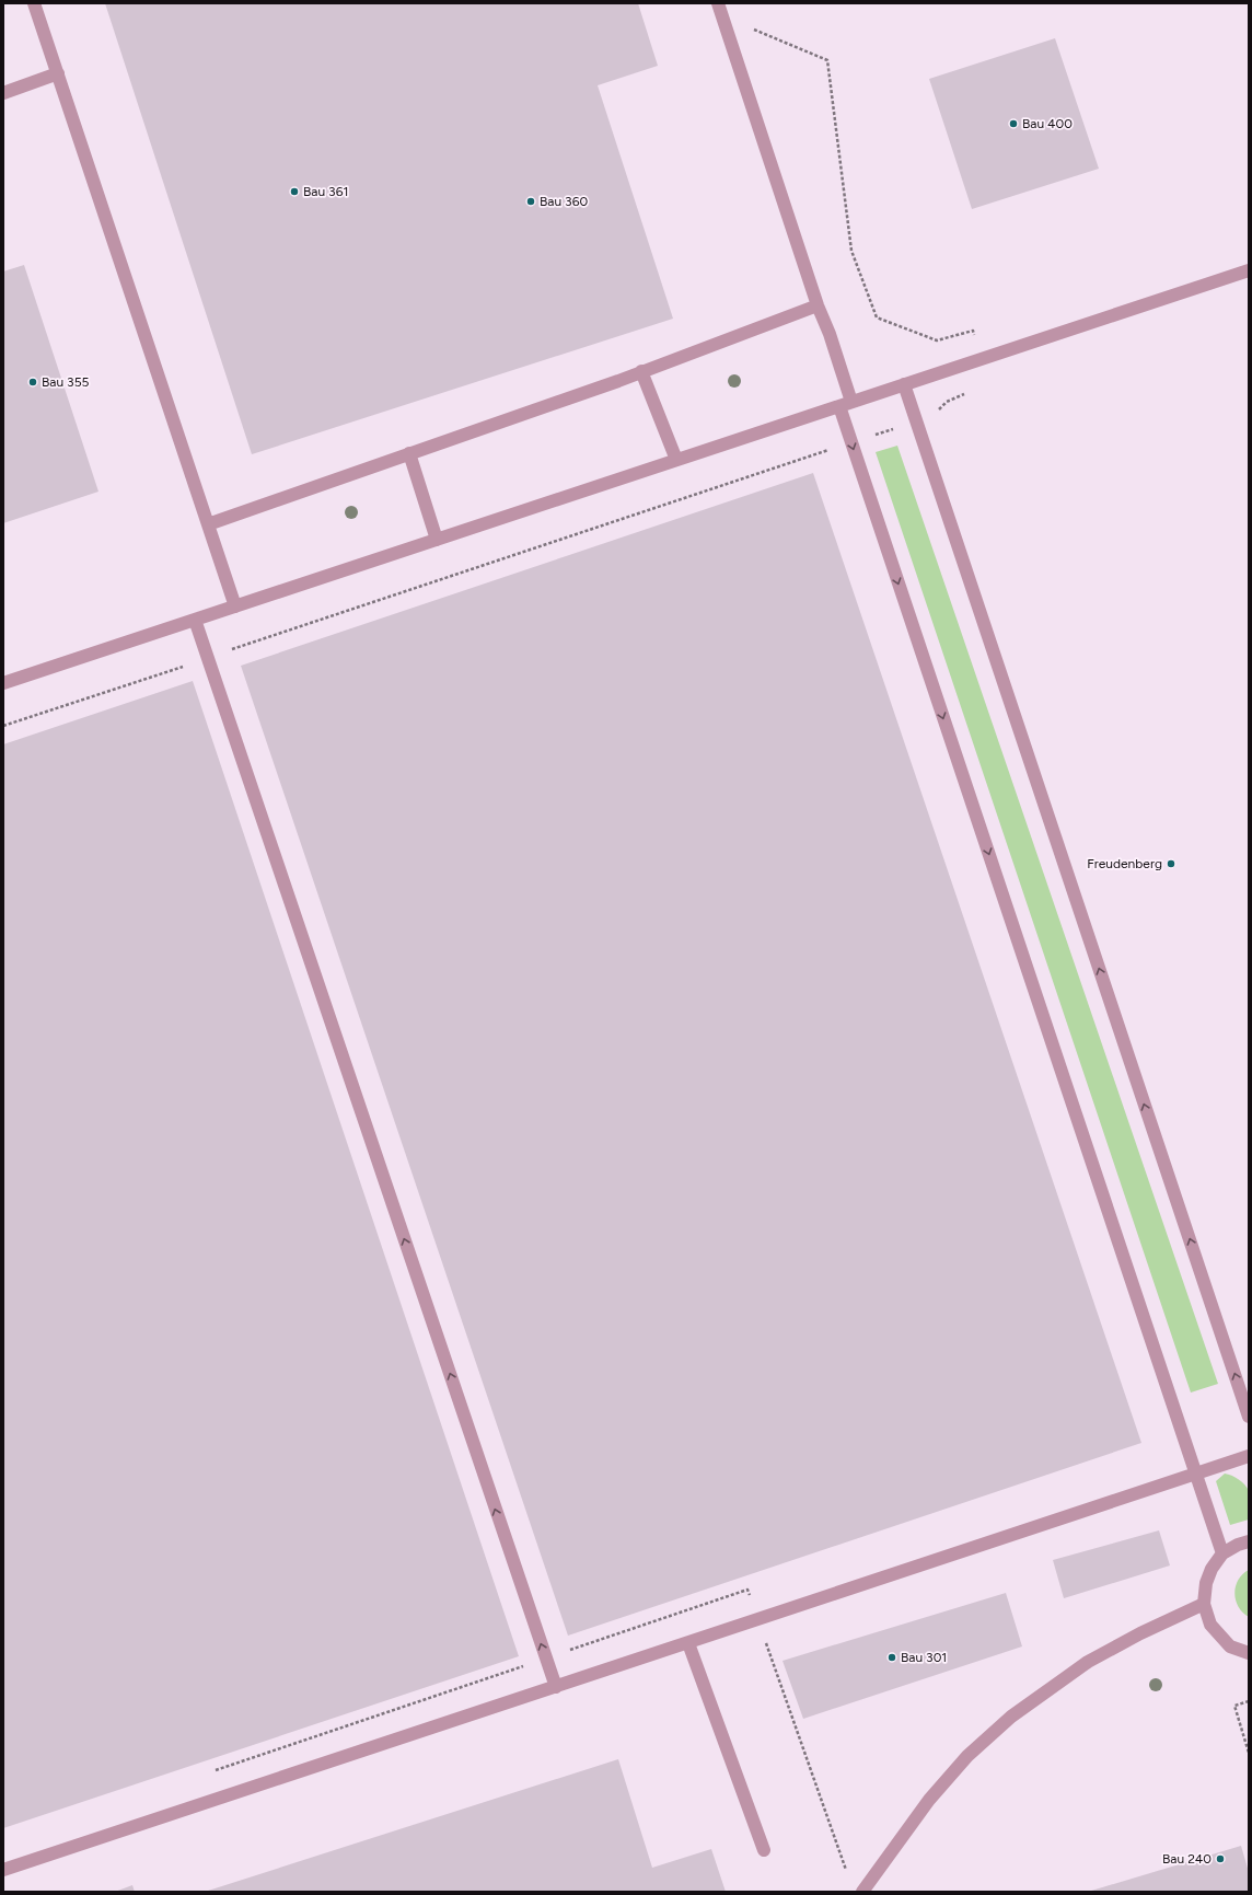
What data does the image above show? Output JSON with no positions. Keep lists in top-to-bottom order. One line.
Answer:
{"places":["Bau 400","Bau 361","Bau 360","Bau 355","Freudenberg","Bau 301","Bau 240"]}
